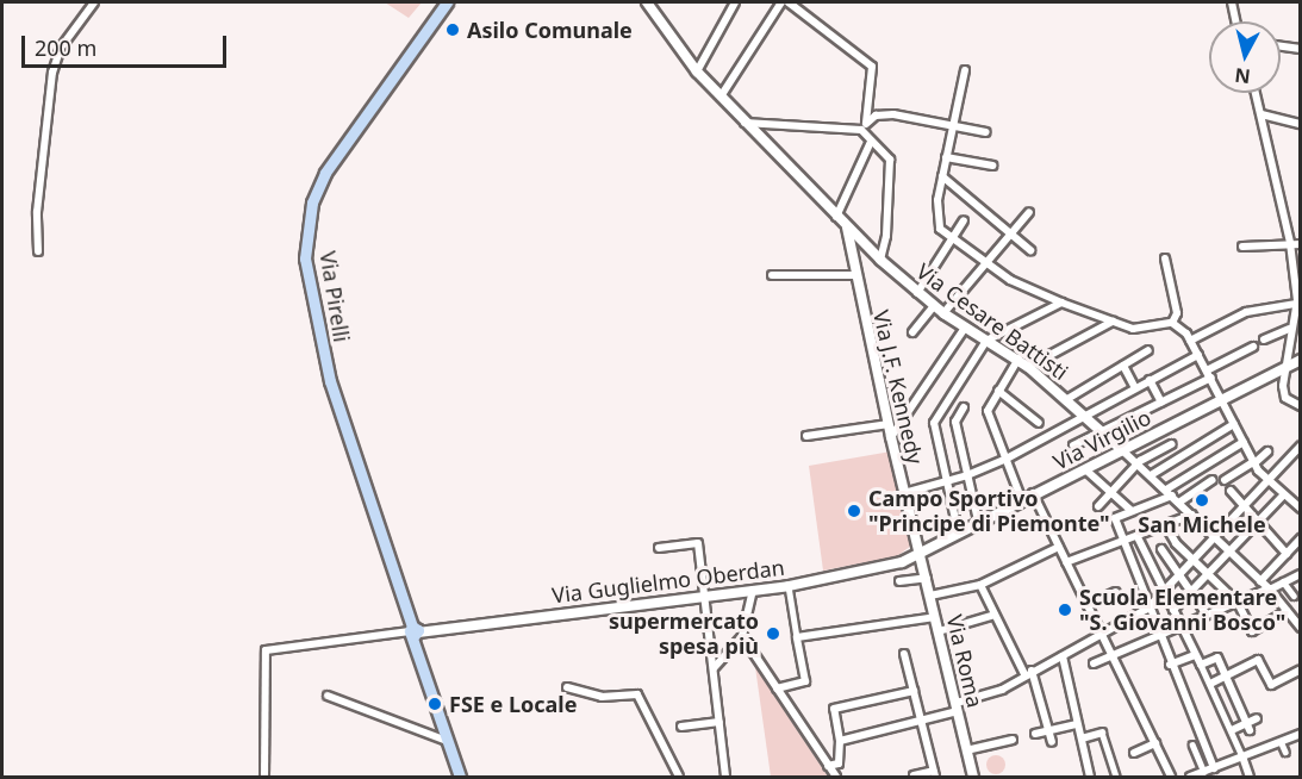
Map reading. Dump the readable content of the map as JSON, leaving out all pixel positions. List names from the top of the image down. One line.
{"streets":{"main road":["Via Pirelli"],"street":["Via Cesare Battisti","Via J.F. Kennedy","Via Virgilio","Via Guglielmo Oberdan","Via Roma"]},"crossings":[["Via Pirelli","Via Guglielmo Oberdan"],["Via Cesare Battisti","Via J.F. Kennedy"],["Via Cesare Battisti","Via Virgilio"],["Via J.F. Kennedy","Via Virgilio"],["Via J.F. Kennedy","Via Guglielmo Oberdan"],["Via J.F. Kennedy","Via Roma"],["Via Virgilio","Via Guglielmo Oberdan"],["Via Virgilio","Via Roma"],["Via Guglielmo Oberdan","Via Roma"]],"places":["Asilo Comunale","San Michele","Campo Sportivo \"Principe di Piemonte\"","Scuola Elementare \"S. Giovanni Bosco\"","supermercato spesa più","FSE e Locale"],"scale_bar":"200 m","north":"bottom"}
